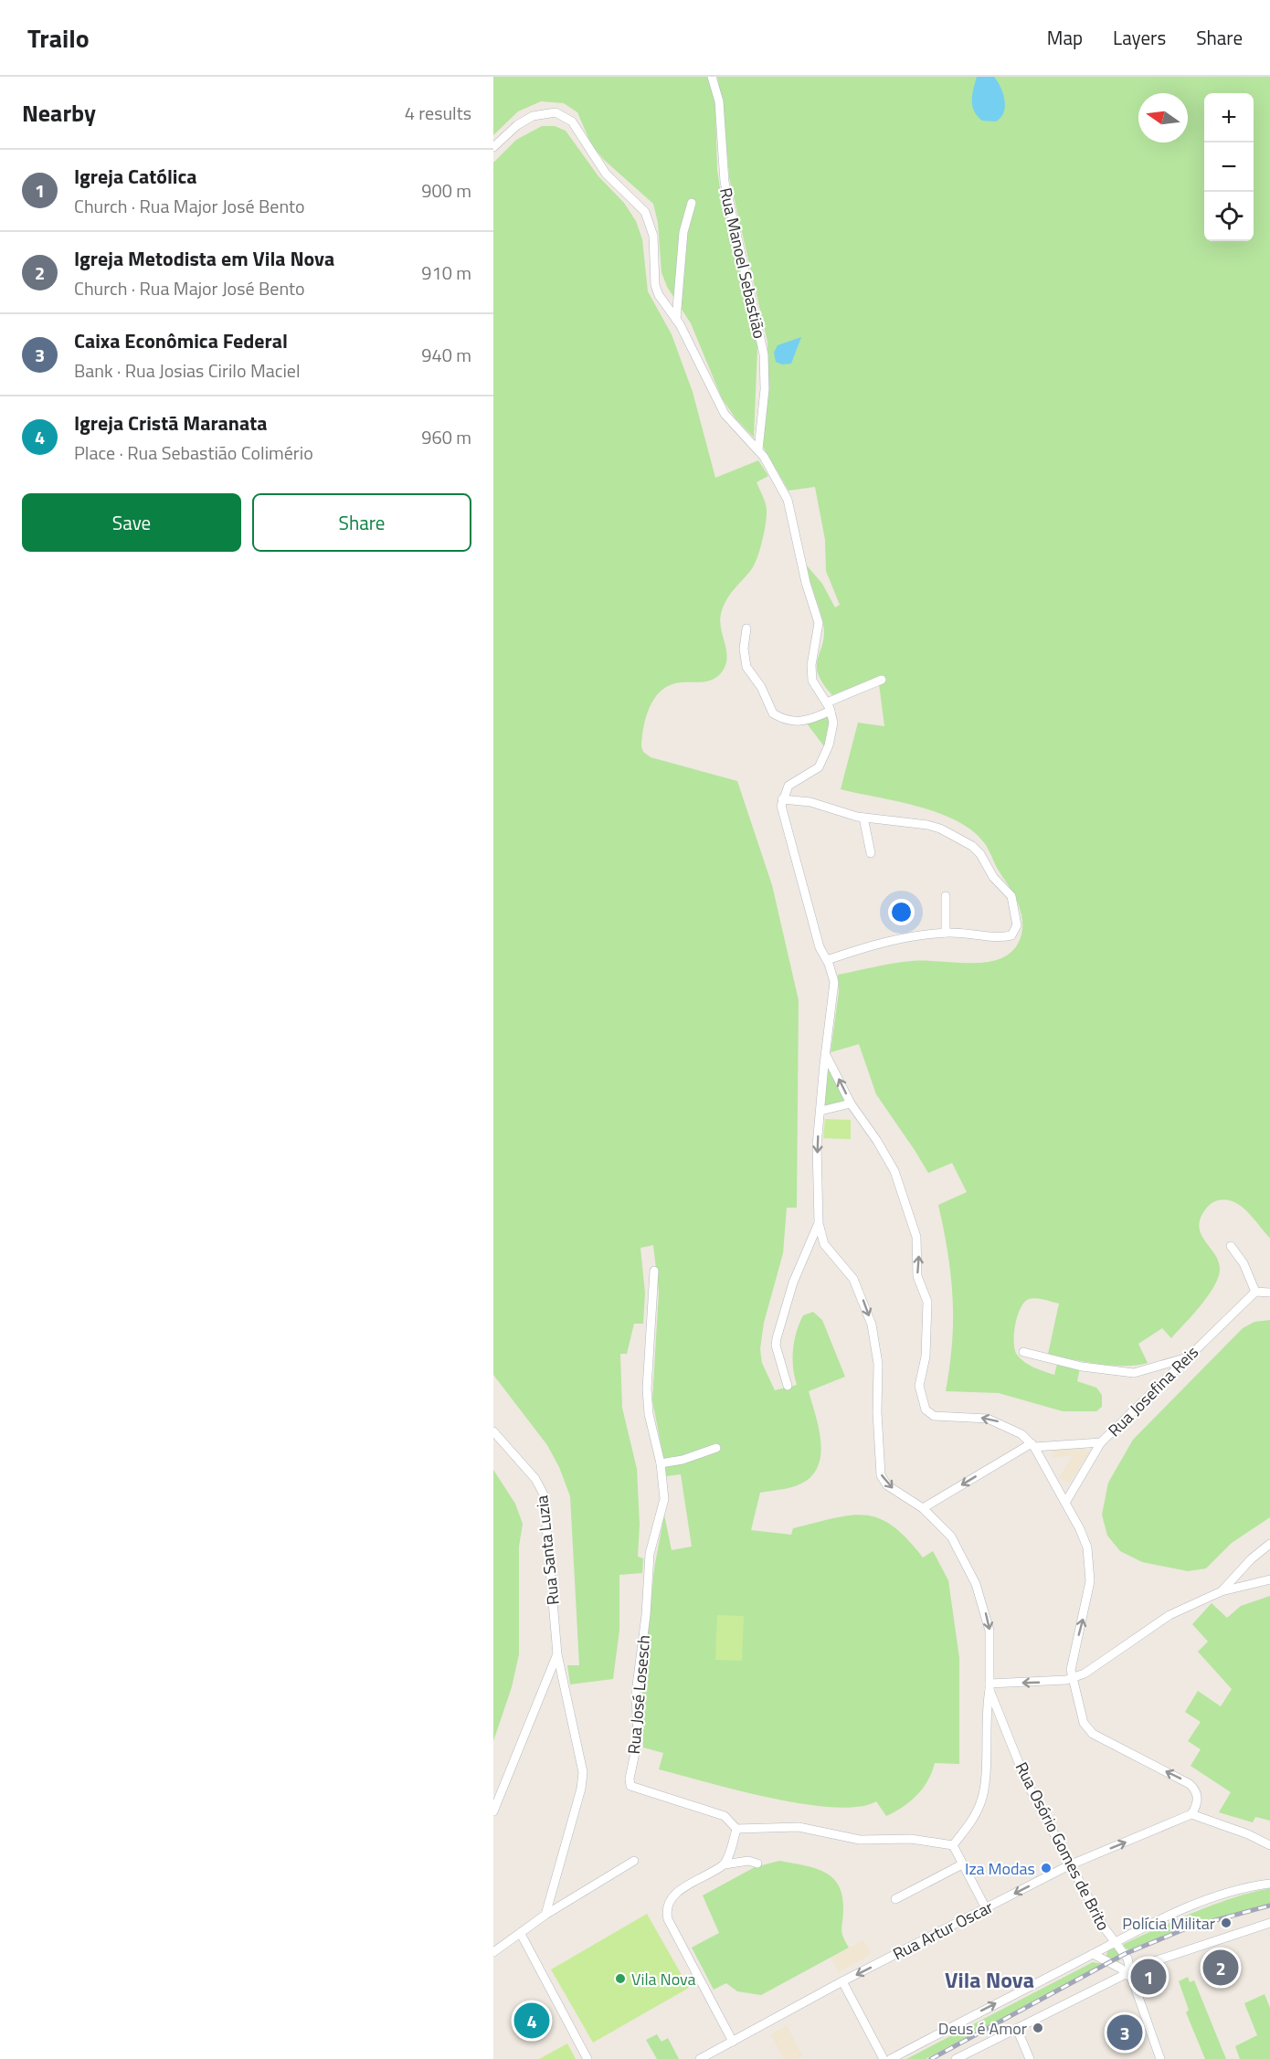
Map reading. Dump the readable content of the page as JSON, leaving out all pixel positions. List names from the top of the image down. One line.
{"streets":{"street":["Rua Manoel Sebastião","Rua Josefina Reis","Rua Santa Luzia","Rua José Losesch","Rua Osório Gomes de Brito","Rua Artur Oscar"]},"crossings":[["Rua Osório Gomes de Brito","Rua Artur Oscar"]],"one_way":["Rua Osório Gomes de Brito"],"districts":["Vila Nova"],"places":["Iza Modas","Polícia Militar","Vila Nova","Deus é Amor"],"north":"left","page":{"header":"Trailo","nav":["Map","Layers","Share"],"heading":["Nearby","4 results"],"map_buttons":["+","−"],"list":[{"mark":"1","name":"Igreja Católica","note":"Church · Rua Major José Bento","value":"900 m"},{"mark":"2","name":"Igreja Metodista em Vila Nova","note":"Church · Rua Major José Bento","value":"910 m"},{"mark":"3","name":"Caixa Econômica Federal","note":"Bank · Rua Josias Cirilo Maciel","value":"940 m"},{"mark":"4","name":"Igreja Cristã Maranata","note":"Place · Rua Sebastião Colimério","value":"960 m"}],"buttons":["Save","Share"],"pins":["2","1","4","3"]}}
